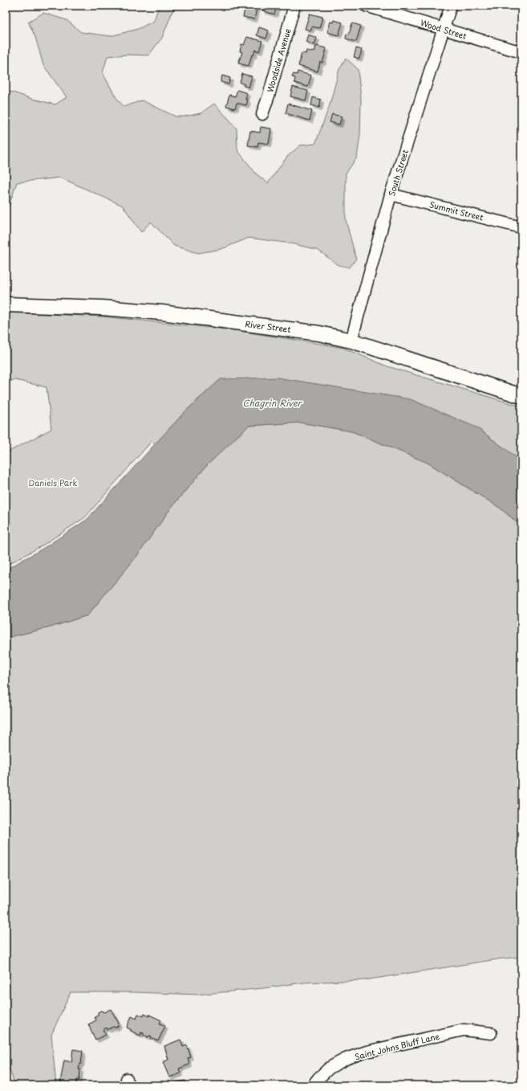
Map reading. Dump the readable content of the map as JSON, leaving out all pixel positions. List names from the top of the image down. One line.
{"streets":{"main road":["River Street"],"street":["Wood Street","Woodside Avenue","South Street","Summit Street","Saint Johns Bluff Lane"]},"crossings":[["Wood Street","South Street"],["South Street","Summit Street"],["South Street","River Street"]],"water":["Chagrin River"],"parks":["Daniels Park"]}
